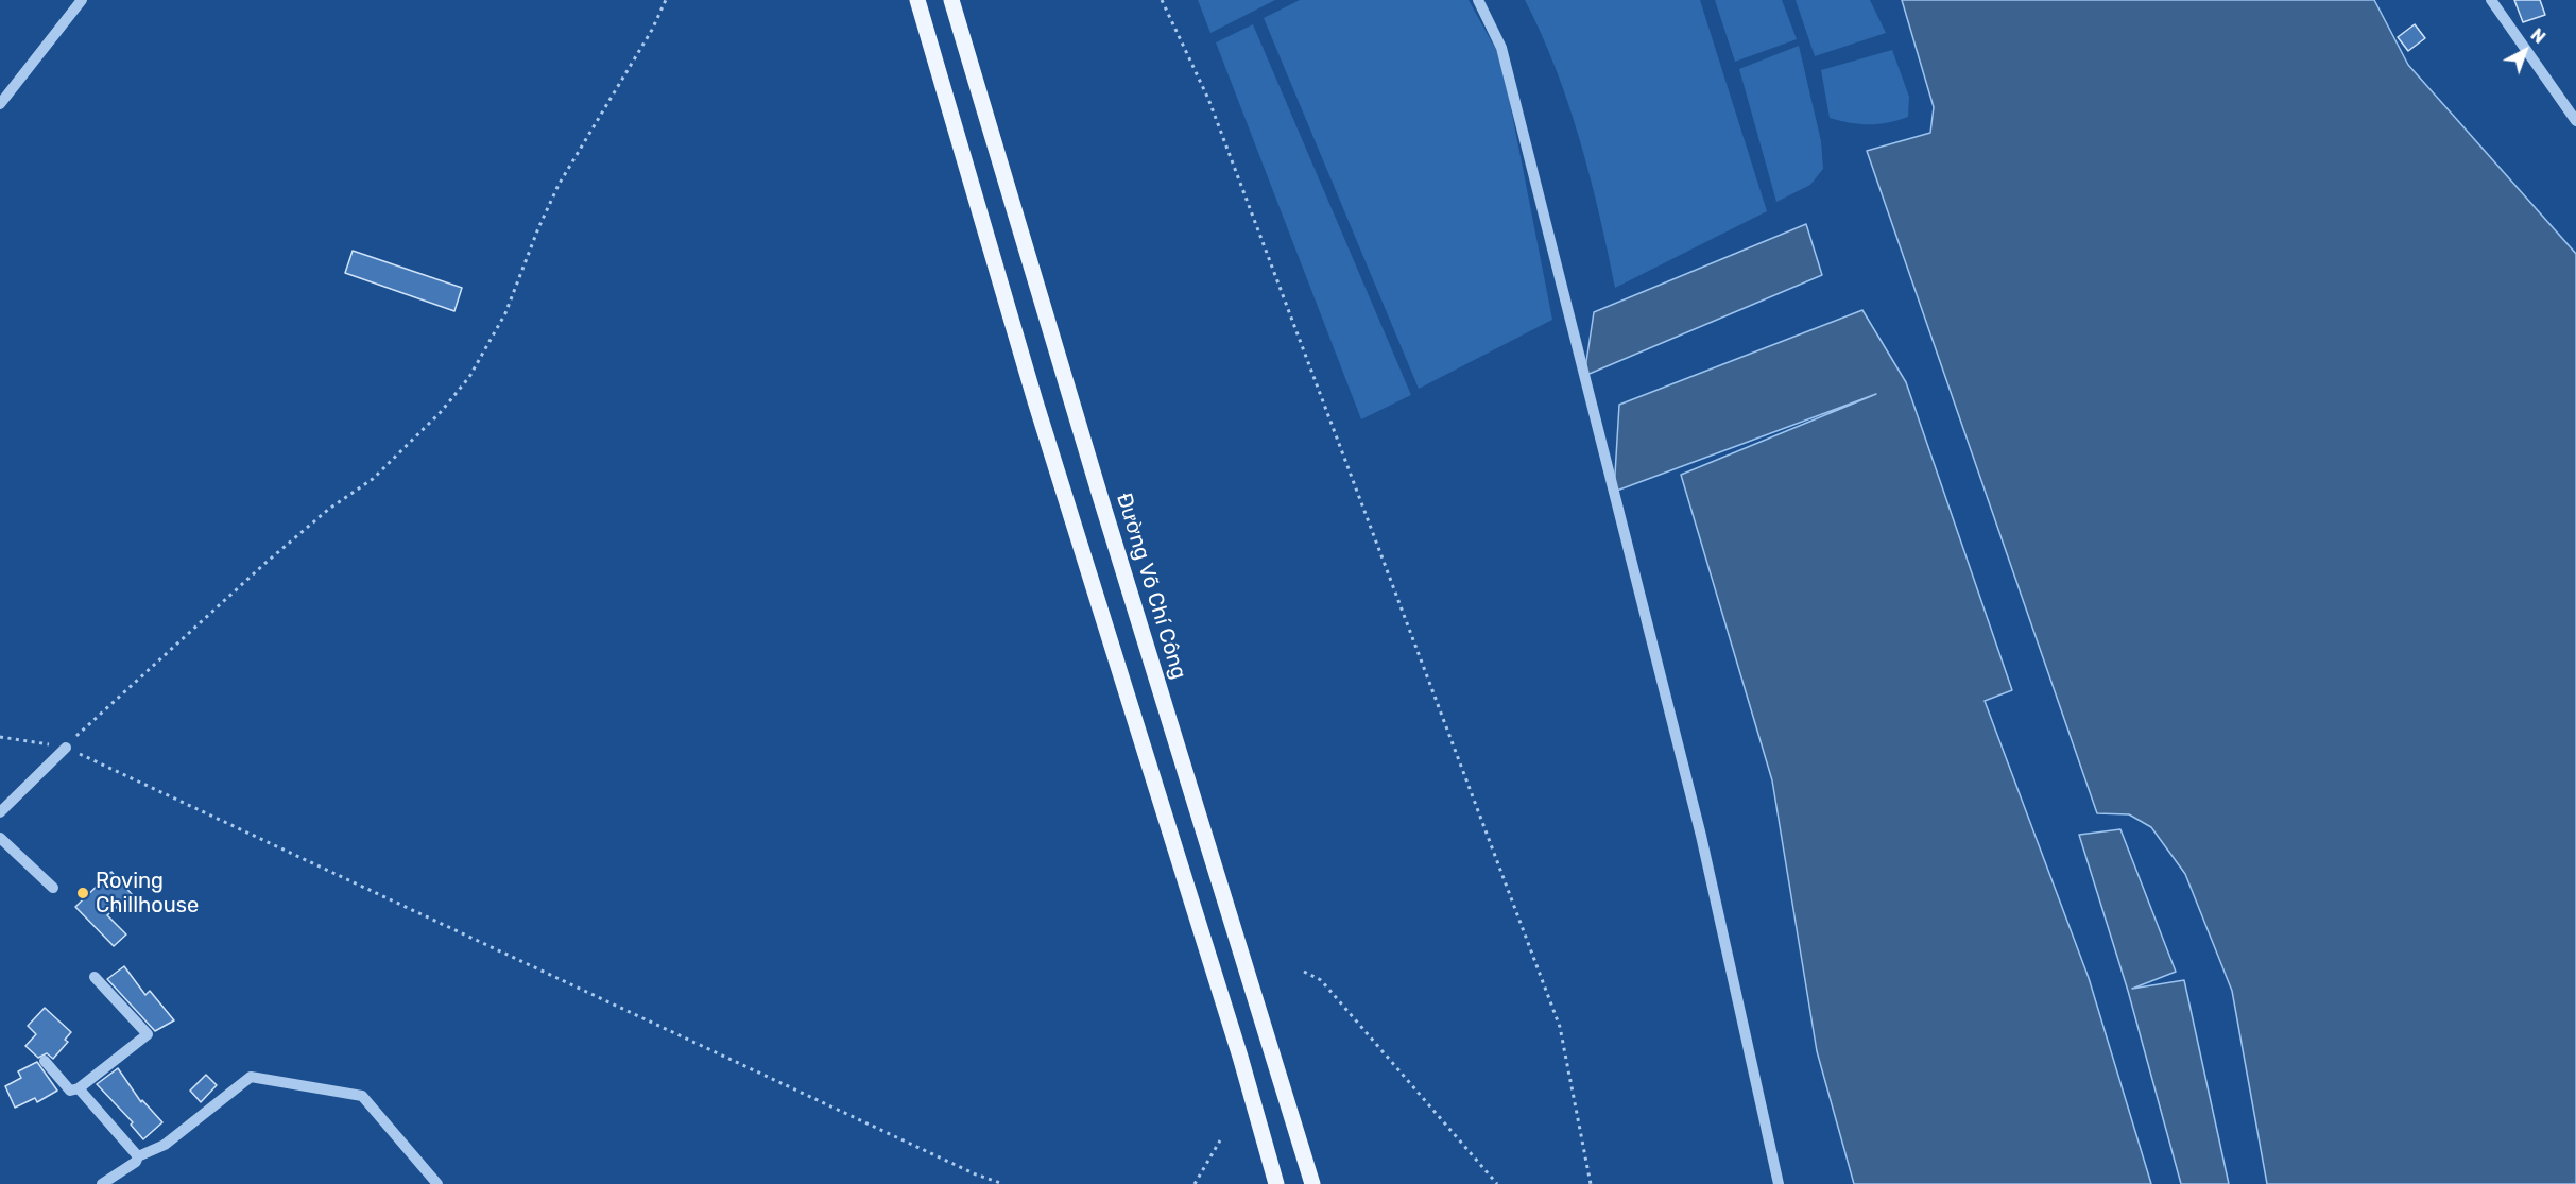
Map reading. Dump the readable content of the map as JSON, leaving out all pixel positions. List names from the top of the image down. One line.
{"streets":{"main road":["Đường Võ Chí Công"]},"places":["Roving Chillhouse"],"north":"top right"}
